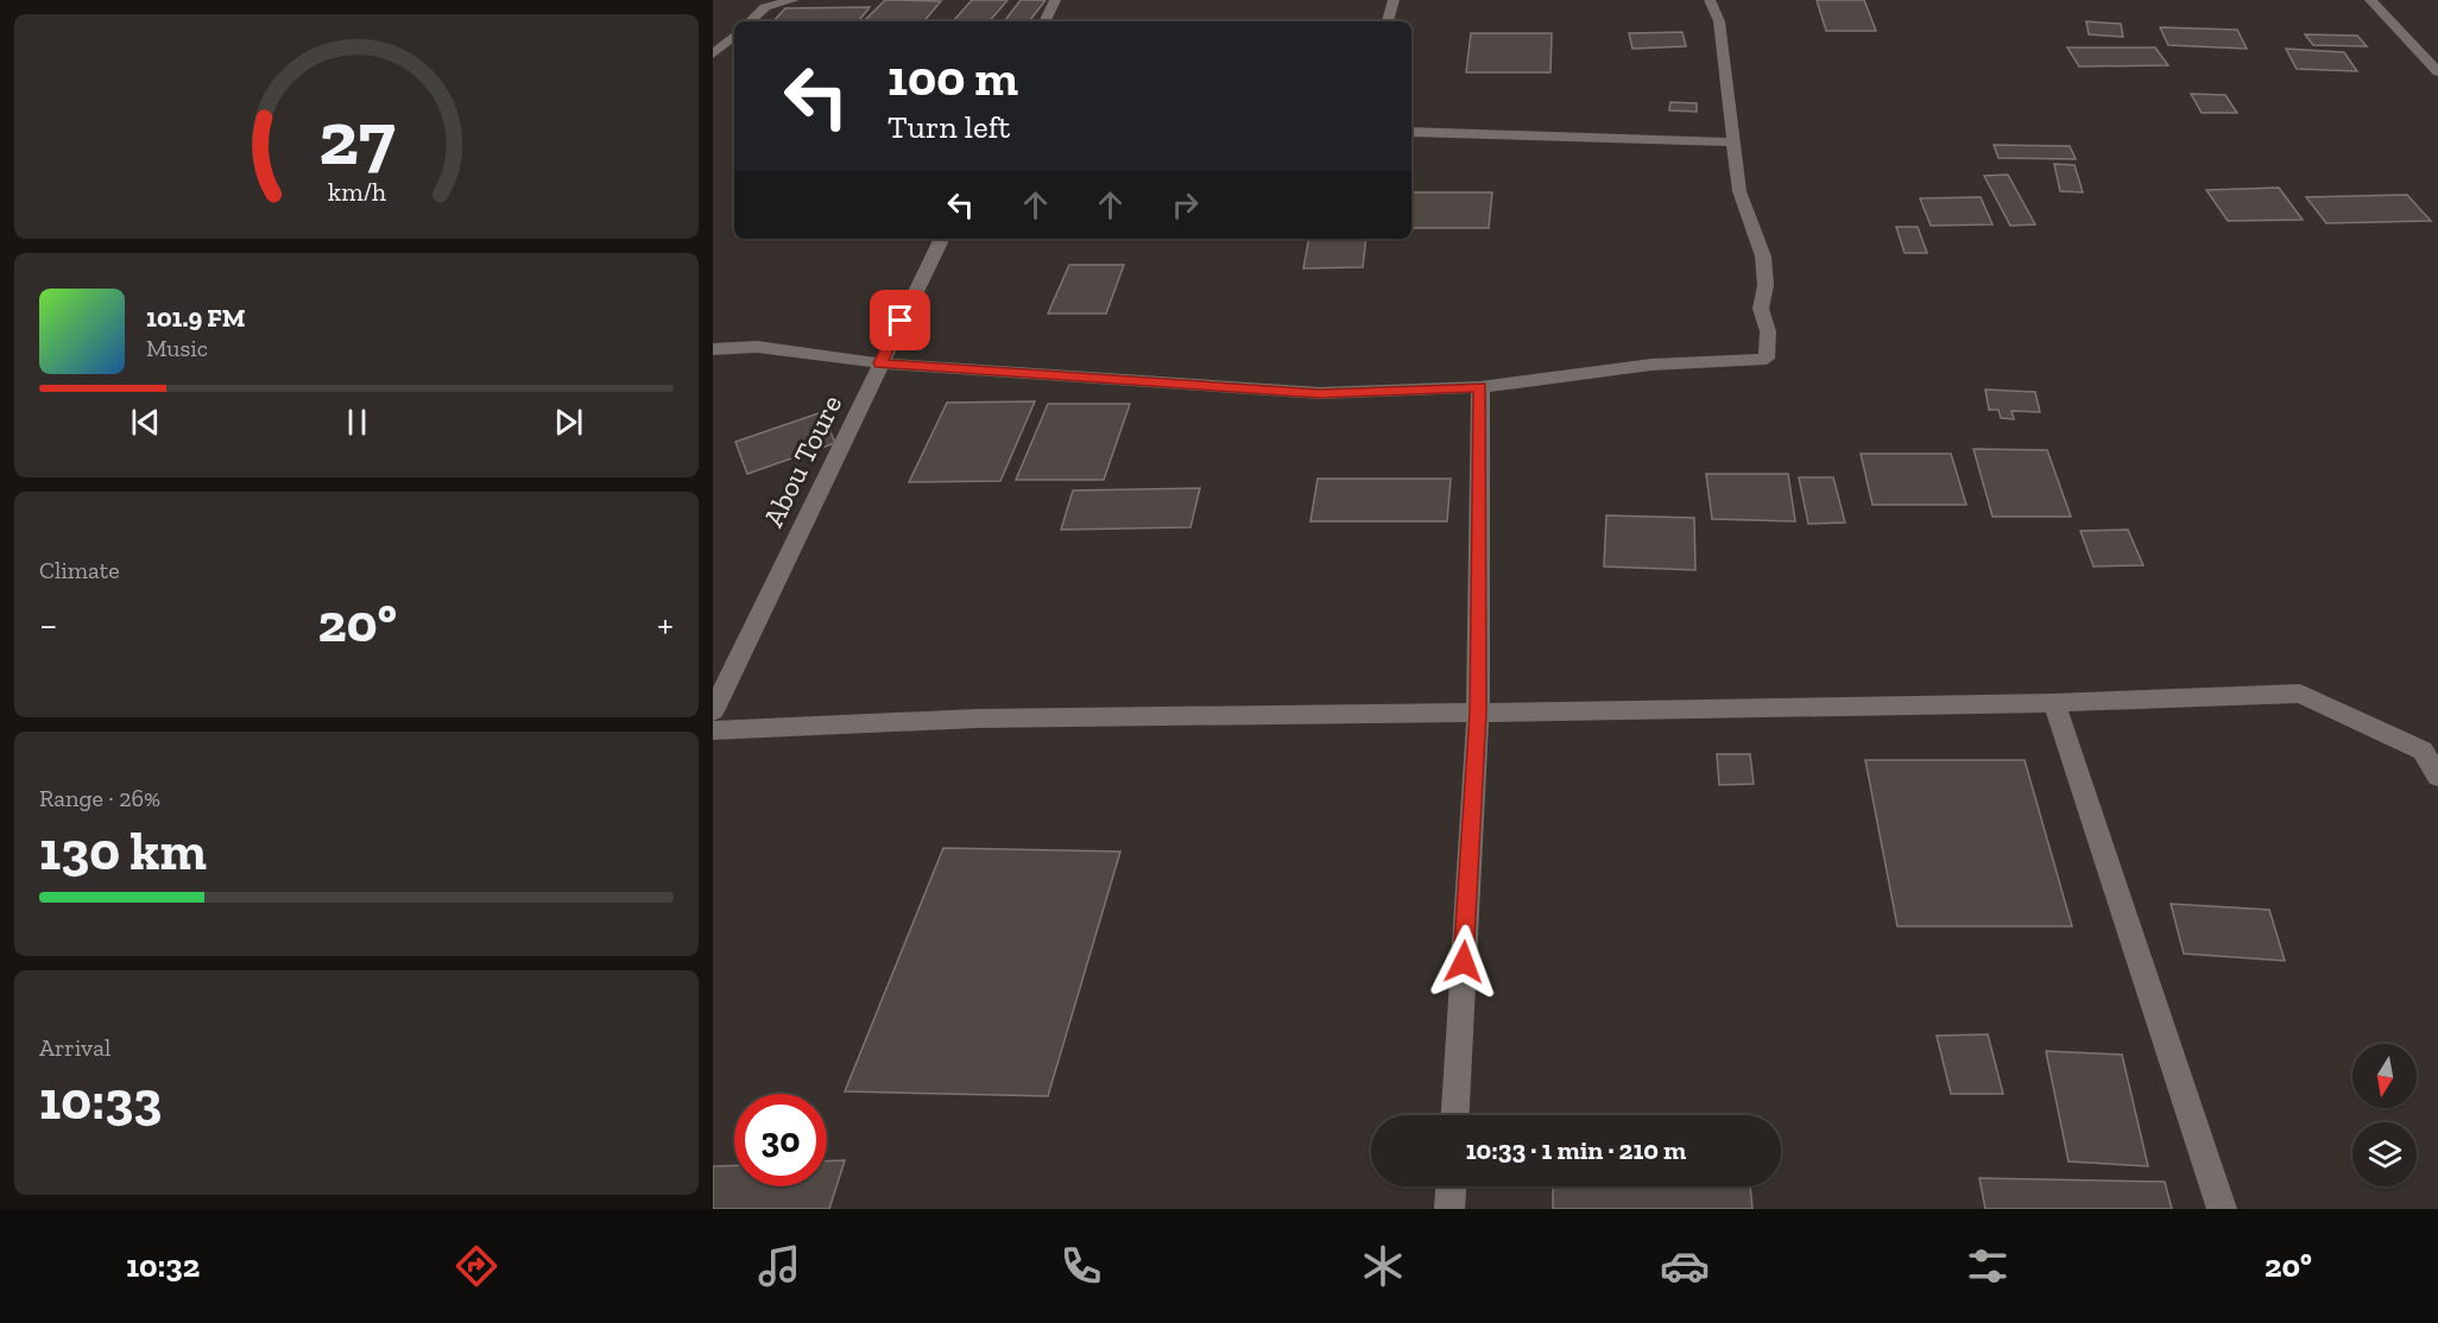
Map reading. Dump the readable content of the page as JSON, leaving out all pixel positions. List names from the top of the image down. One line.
{"streets":{"street":["Abou Toure"]},"north":"bottom","page":{"turn":["100 m","Turn left"],"song":["101.9 FM","Music"],"tile":["Climate",["Range · 26%","130 km"],["Arrival","10:33"]],"heat":["−","20°","+"],"limit":"30","trip":"10:33 · 1 min · 210 m","tabs":["10:32","20°"],"gauge":["27","km/h"]}}
